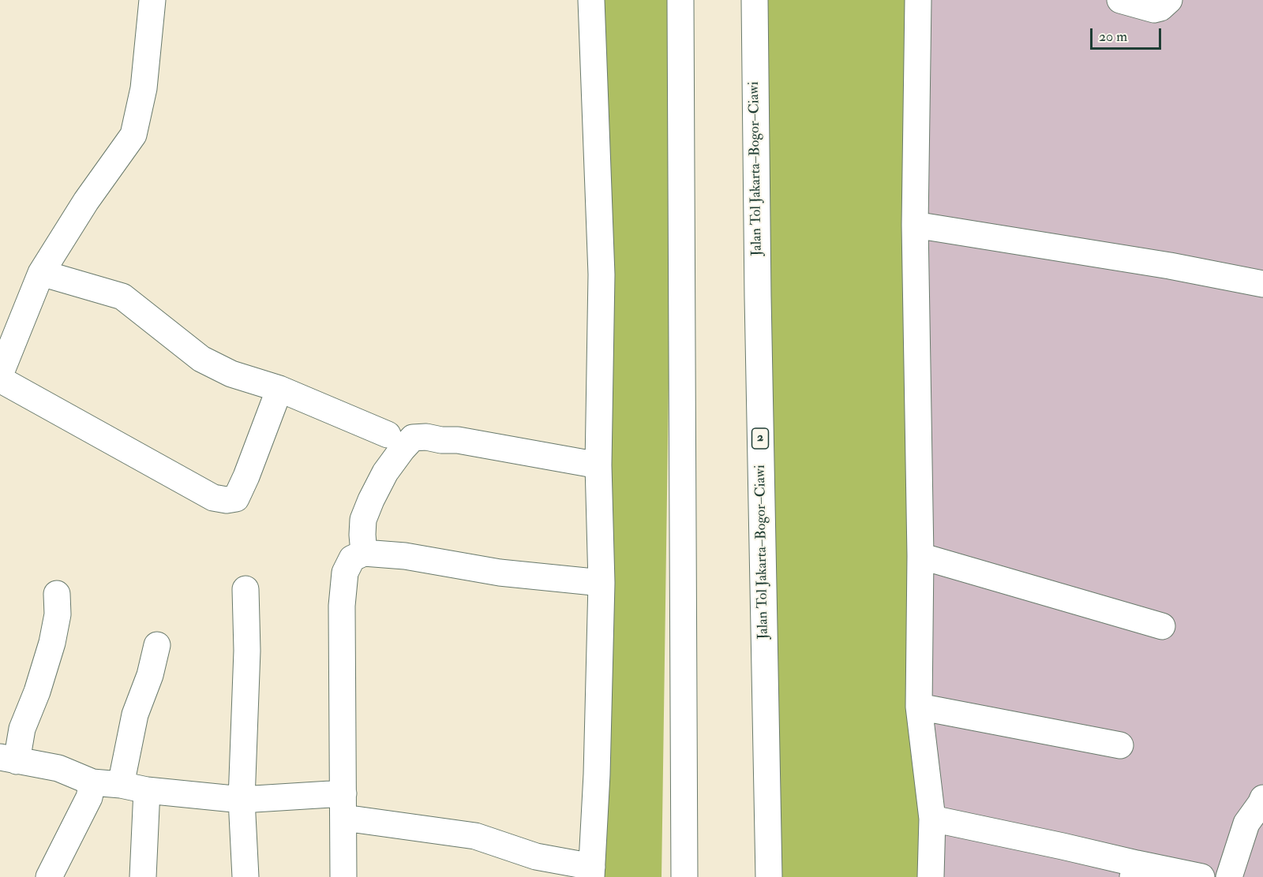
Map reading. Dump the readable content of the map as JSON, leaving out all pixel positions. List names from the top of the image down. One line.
{"streets":{"main road":["Jalan Tol Jakarta–Bogor–Ciawi","2"]},"scale_bar":"20 m"}
